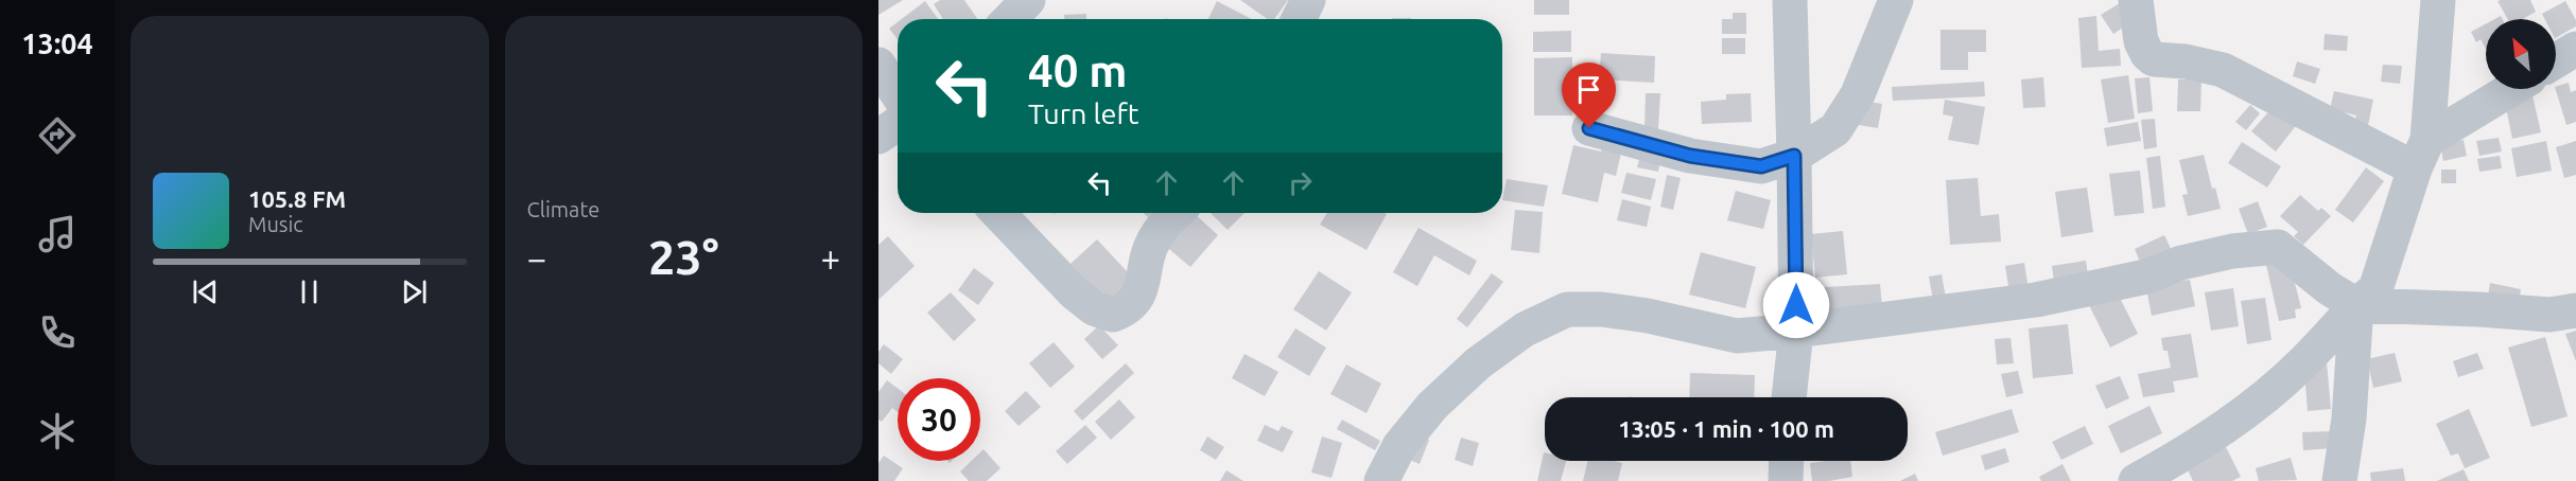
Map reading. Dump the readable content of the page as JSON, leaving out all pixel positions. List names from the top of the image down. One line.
{"north":"top left","page":{"tabs":"13:04","tile":"Climate","turn":["40 m","Turn left"],"song":["105.8 FM","Music"],"heat":["−","23°","+"],"limit":"30","trip":"13:05 · 1 min · 100 m"}}
